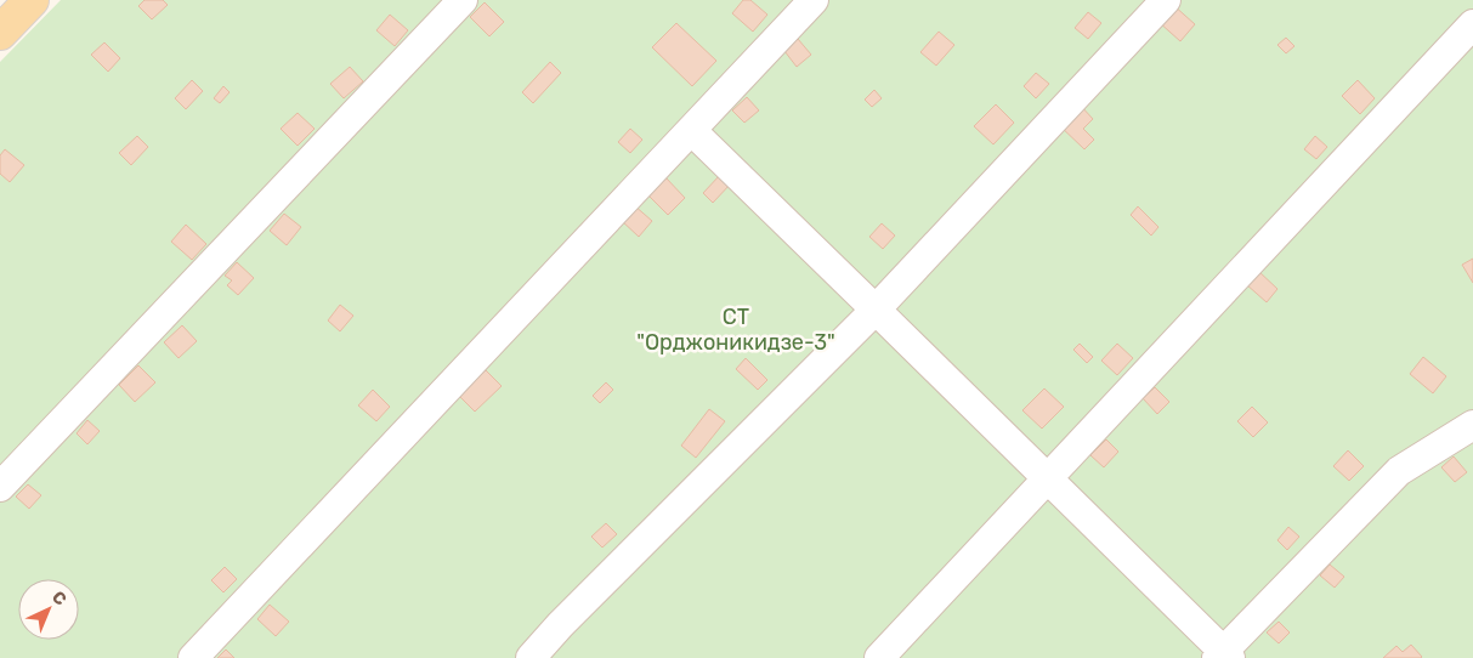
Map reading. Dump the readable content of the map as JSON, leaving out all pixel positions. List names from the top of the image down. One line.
{"parks":["СТ \"Орджоникидзе-3\""],"north":"top right"}
